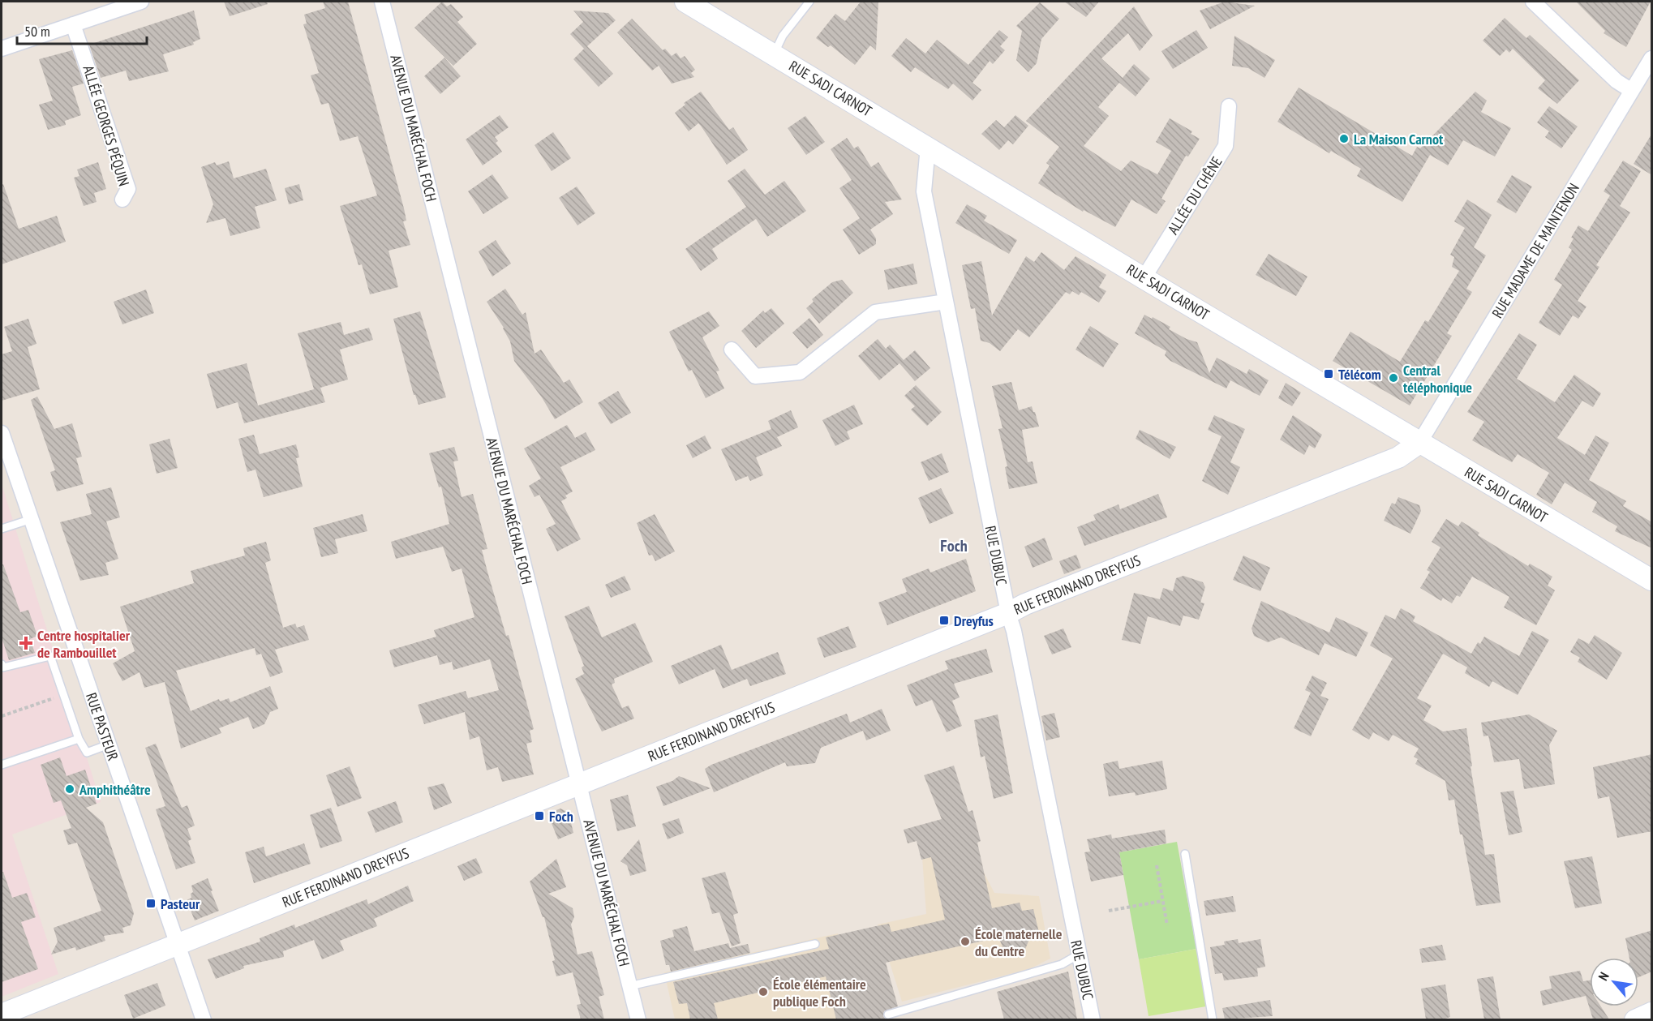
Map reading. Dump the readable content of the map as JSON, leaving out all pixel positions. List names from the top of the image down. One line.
{"streets":{"street":["RUE SADI CARNOT","ALLÉE GEORGES PÉQUIN","AVENUE DU MARÉCHAL FOCH","ALLÉE DU CHÊNE","RUE MADAME DE MAINTENON","RUE DUBUC","RUE FERDINAND DREYFUS","RUE PASTEUR"]},"crossings":[["RUE SADI CARNOT","ALLÉE DU CHÊNE"],["RUE SADI CARNOT","RUE MADAME DE MAINTENON"],["RUE SADI CARNOT","RUE DUBUC"],["RUE SADI CARNOT","RUE FERDINAND DREYFUS"],["AVENUE DU MARÉCHAL FOCH","RUE FERDINAND DREYFUS"],["RUE MADAME DE MAINTENON","RUE FERDINAND DREYFUS"],["RUE DUBUC","RUE FERDINAND DREYFUS"],["RUE FERDINAND DREYFUS","RUE PASTEUR"]],"districts":["Foch"],"places":{"other":["La Maison Carnot","Central téléphonique","Amphithéâtre","École maternelle du Centre","École élémentaire publique Foch"],"transit":["Télécom","Dreyfus","Foch","Pasteur"],"health":["Centre hospitalier de Rambouillet"]},"scale_bar":"50 m","north":"top left"}
